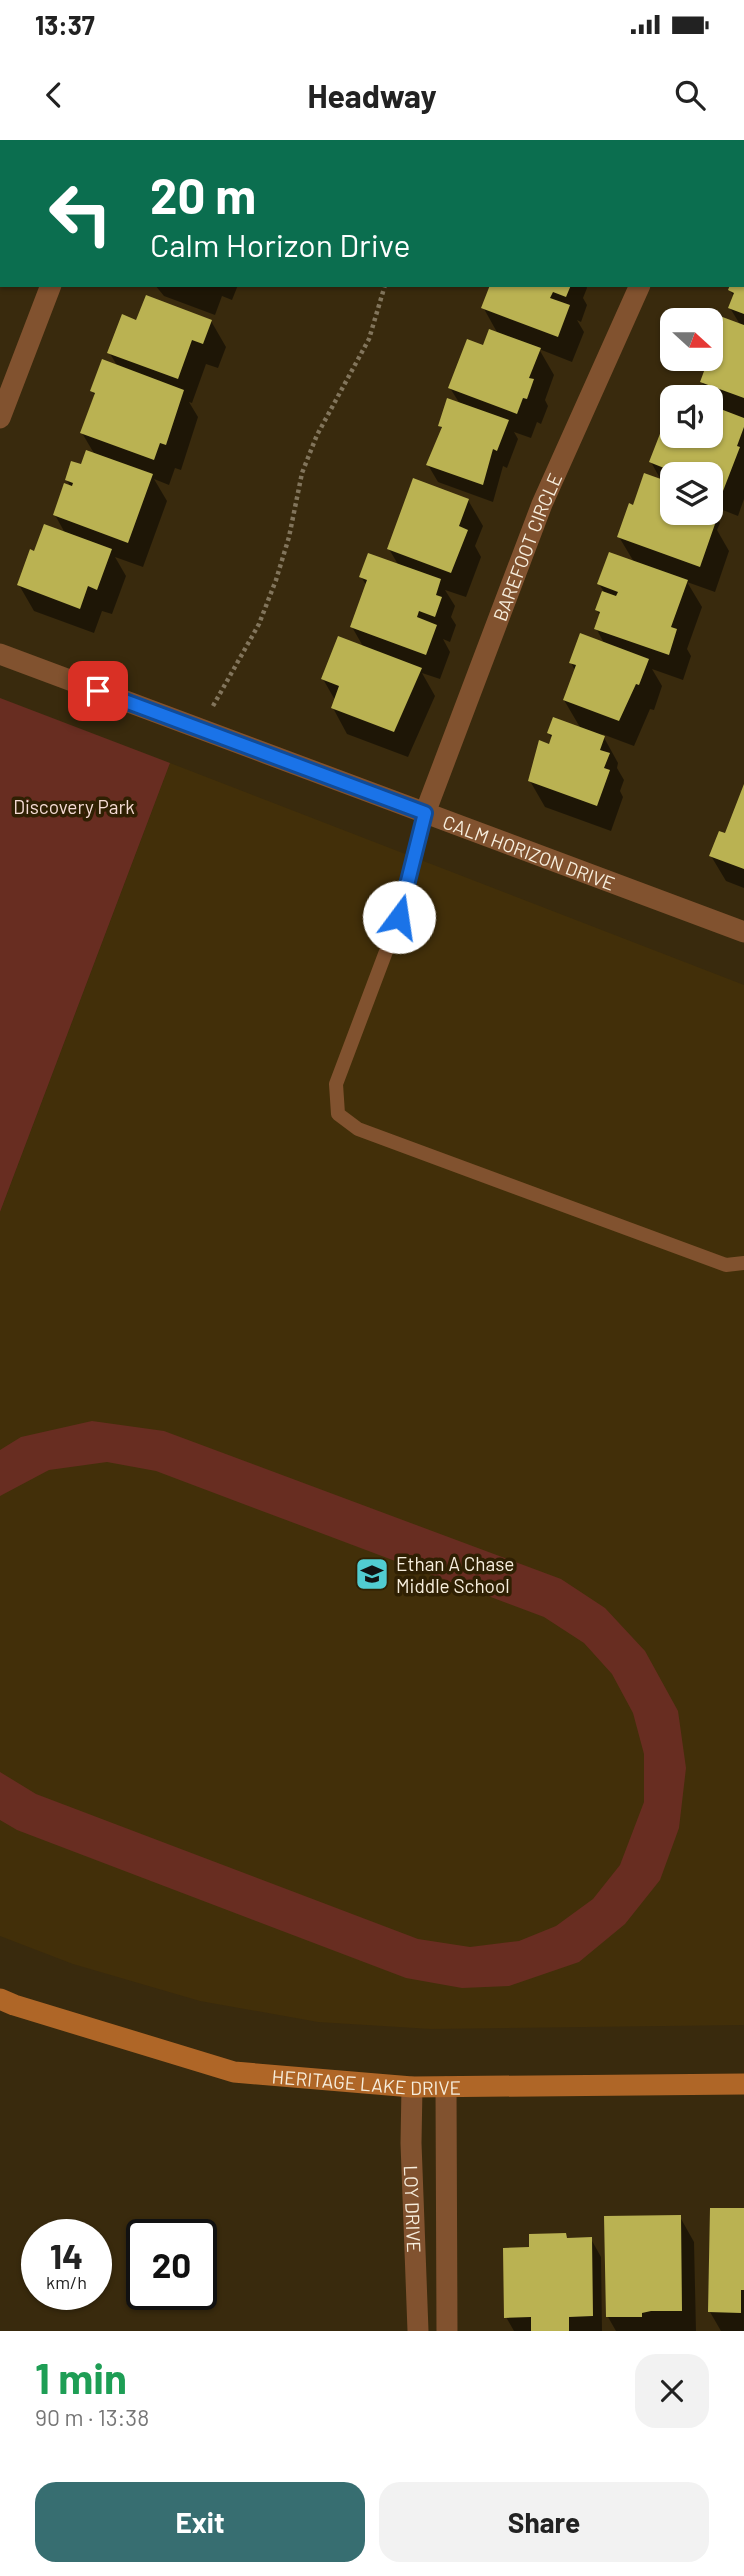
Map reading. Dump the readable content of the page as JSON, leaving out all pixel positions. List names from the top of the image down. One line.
{"streets":{"street":["BAREFOOT CIRCLE","CALM HORIZON DRIVE","HERITAGE LAKE DRIVE","LOY DRIVE"]},"crossings":[["BAREFOOT CIRCLE","CALM HORIZON DRIVE"],["HERITAGE LAKE DRIVE","LOY DRIVE"]],"parks":["Discovery Park"],"places":{"school or university":["Ethan A Chase Middle School"]},"north":"right","page":{"status":"13:37","header":"Headway","turn":["20 m","Calm Horizon Drive"],"speed":"14 km/h","limit":"20","heading":["1 min","90 m · 13:38"],"buttons":["Exit","Share"]}}
